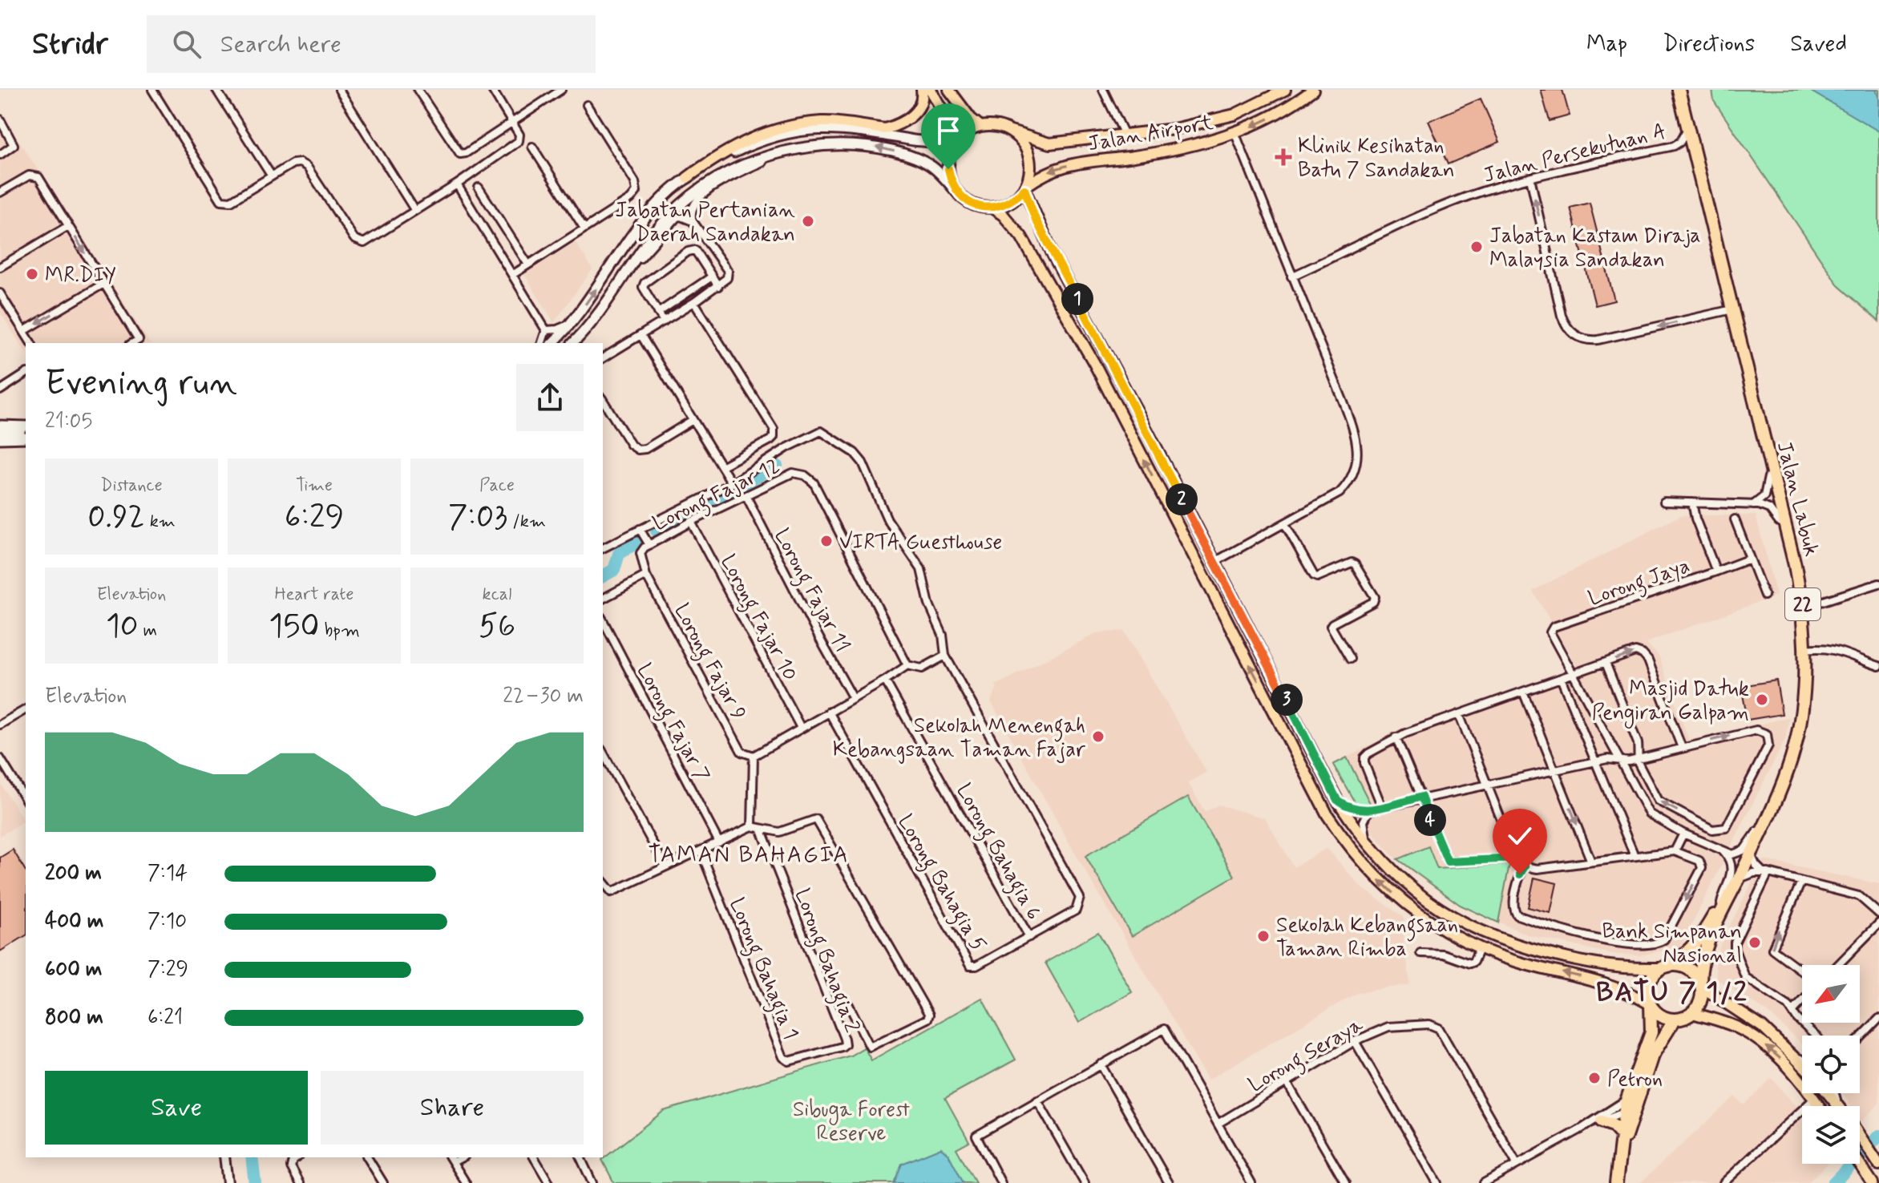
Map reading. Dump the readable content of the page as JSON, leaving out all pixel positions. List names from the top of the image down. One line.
{"streets":{"highway":["Jalan Labuk","22"],"main road":["Jalan Airport"],"street":["Jalan Persekutuan A","Lorong Fajar 12","Lorong Jaya","Lorong Fajar 11","Lorong Fajar 10","Lorong Fajar 9","Lorong Fajar 7","Lorong Bahagia 6","Lorong Bahagia 5","Lorong Bahagia 2","Lorong Bahagia 1","Lorong Seraya"]},"crossings":[["Jalan Persekutuan A","Jalan Labuk"],["Lorong Fajar 12","Lorong Fajar 11"],["Lorong Fajar 12","Lorong Fajar 10"],["Lorong Fajar 12","Lorong Fajar 9"],["Jalan Labuk","22"],["Lorong Bahagia 6","Lorong Bahagia 5"],["Lorong Bahagia 2","Lorong Bahagia 1"]],"districts":["TAMAN BAHAGIA","BATU 7 1/2"],"parks":["Sibuga Forest Reserve"],"places":{"health":["Klinik Kesihatan Batu 7 Sandakan"],"other":["Jabatan Pertanian Daerah Sandakan","Jabatan Kastam Diraja Malaysia Sandakan","MR.DIY","VIRTA Guesthouse","Masjid Datuk Pengiran Galpam","Sekolah Menengah Kebangsaan Taman Fajar","Sekolah Kebangsaan Taman Rimba","Bank Simpanan Nasional","Petron"]},"north":"bottom left","page":{"header":"Stridr","search":"Search here","nav":["Map","Directions","Saved"],"pins":["1","2","3","4"],"heading":["Evening run","21:05"],"stats":[["Distance","0.92 km"],["Time","6:29"],["Pace","7:03 /km"],["Elevation","10 m"],["Heart rate","150 bpm"],["kcal","56"]],"chart":["Elevation","22–30 m"],"list":[{"name":"200 m","note":"7:14"},{"name":"400 m","note":"7:10"},{"name":"600 m","note":"7:29"},{"name":"800 m","note":"6:21"}],"buttons":["Save","Share"]}}
